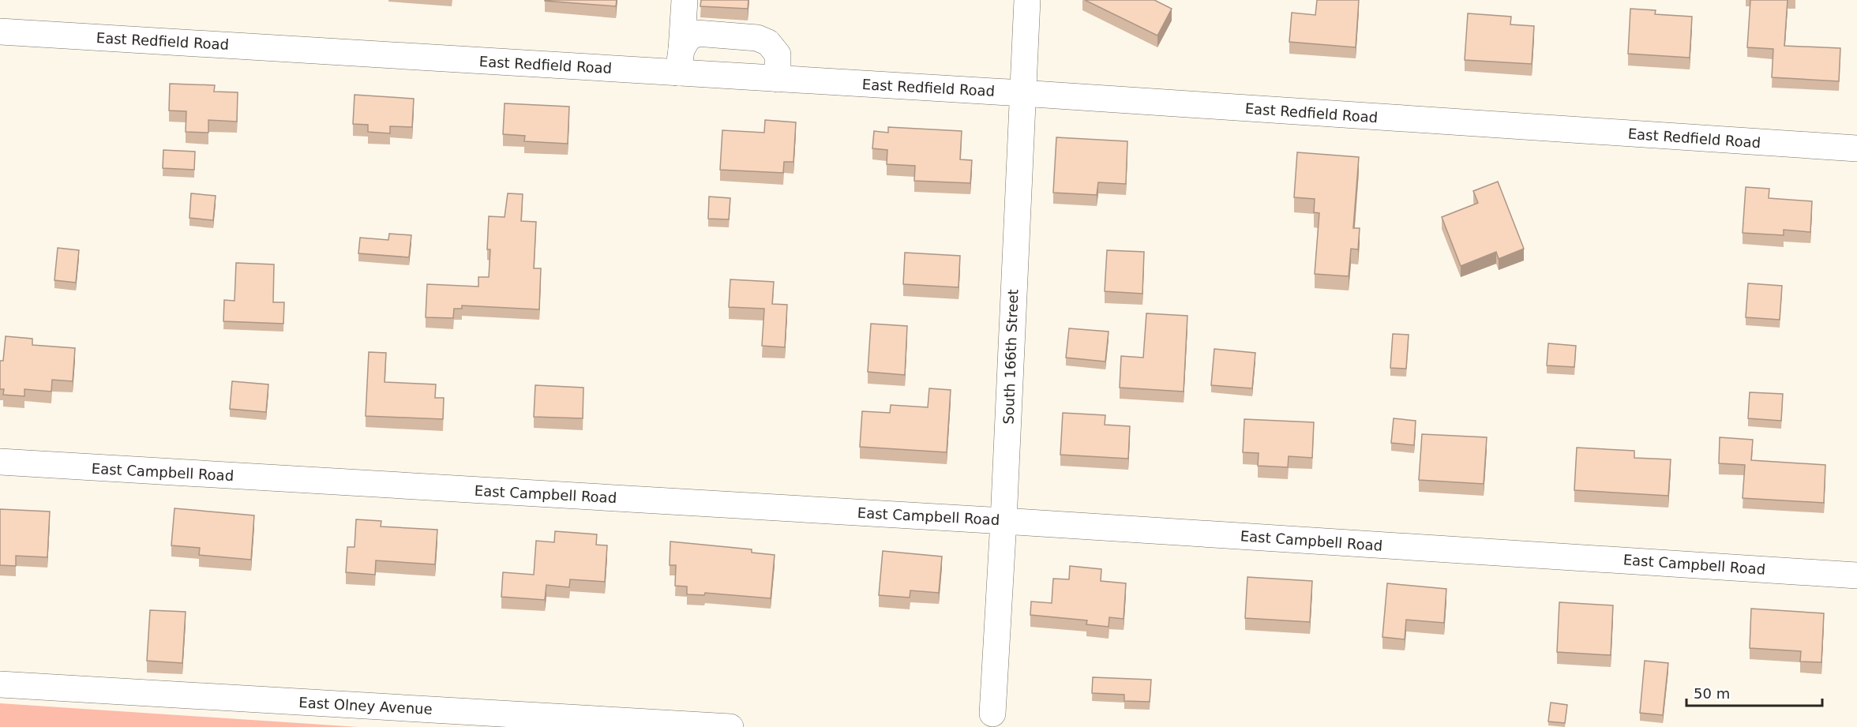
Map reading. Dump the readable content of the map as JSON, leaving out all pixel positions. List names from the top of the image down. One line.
{"streets":{"street":["East Redfield Road","South 166th Street","East Campbell Road","East Olney Avenue"]},"crossings":[["East Redfield Road","South 166th Street"],["South 166th Street","East Campbell Road"]],"scale_bar":"50 m"}
